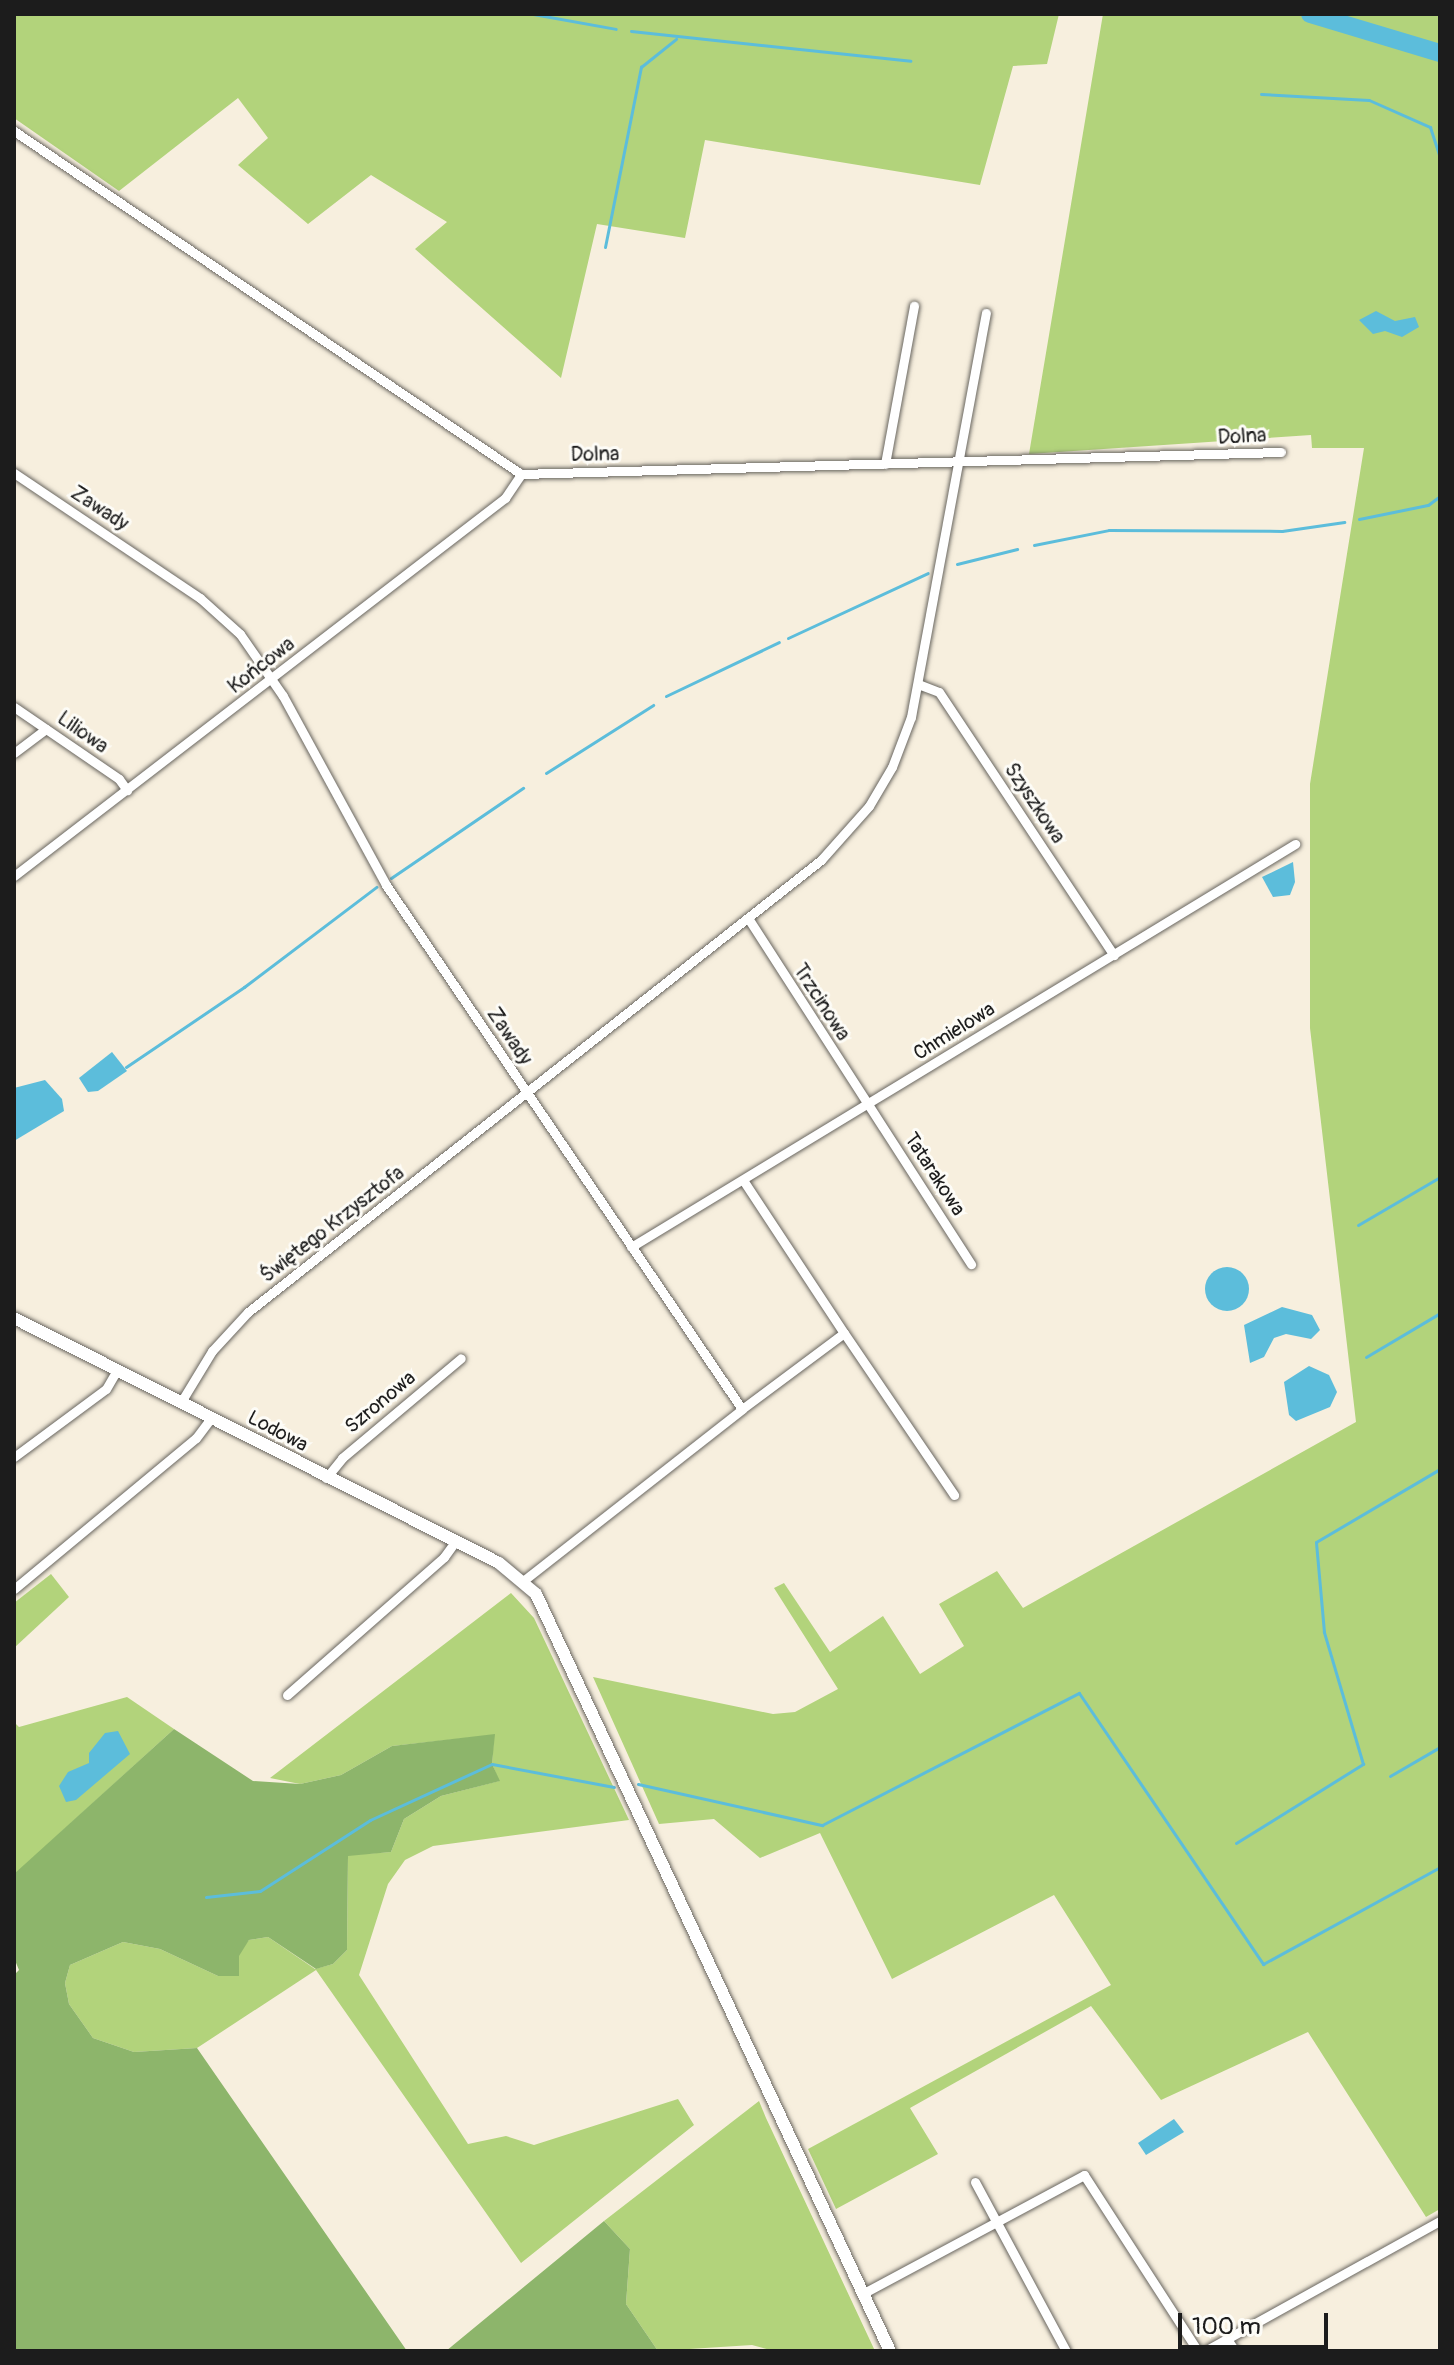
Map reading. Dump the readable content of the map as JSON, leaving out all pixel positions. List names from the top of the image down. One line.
{"streets":{"street":["Dolna","Zawady","Końcowa","Liliowa","Szyszkowa","Trzcinowa","Chmielowa","Tatarakowa","Świętego Krzysztofa","Szronowa","Lodowa"]},"crossings":[["Dolna","Końcowa"],["Dolna","Świętego Krzysztofa"],["Zawady","Końcowa"],["Zawady","Chmielowa"],["Zawady","Świętego Krzysztofa"],["Końcowa","Liliowa"],["Szyszkowa","Chmielowa"],["Szyszkowa","Świętego Krzysztofa"],["Trzcinowa","Chmielowa"],["Trzcinowa","Tatarakowa"],["Trzcinowa","Świętego Krzysztofa"],["Chmielowa","Tatarakowa"],["Świętego Krzysztofa","Lodowa"],["Szronowa","Lodowa"]],"scale_bar":"100 m"}
